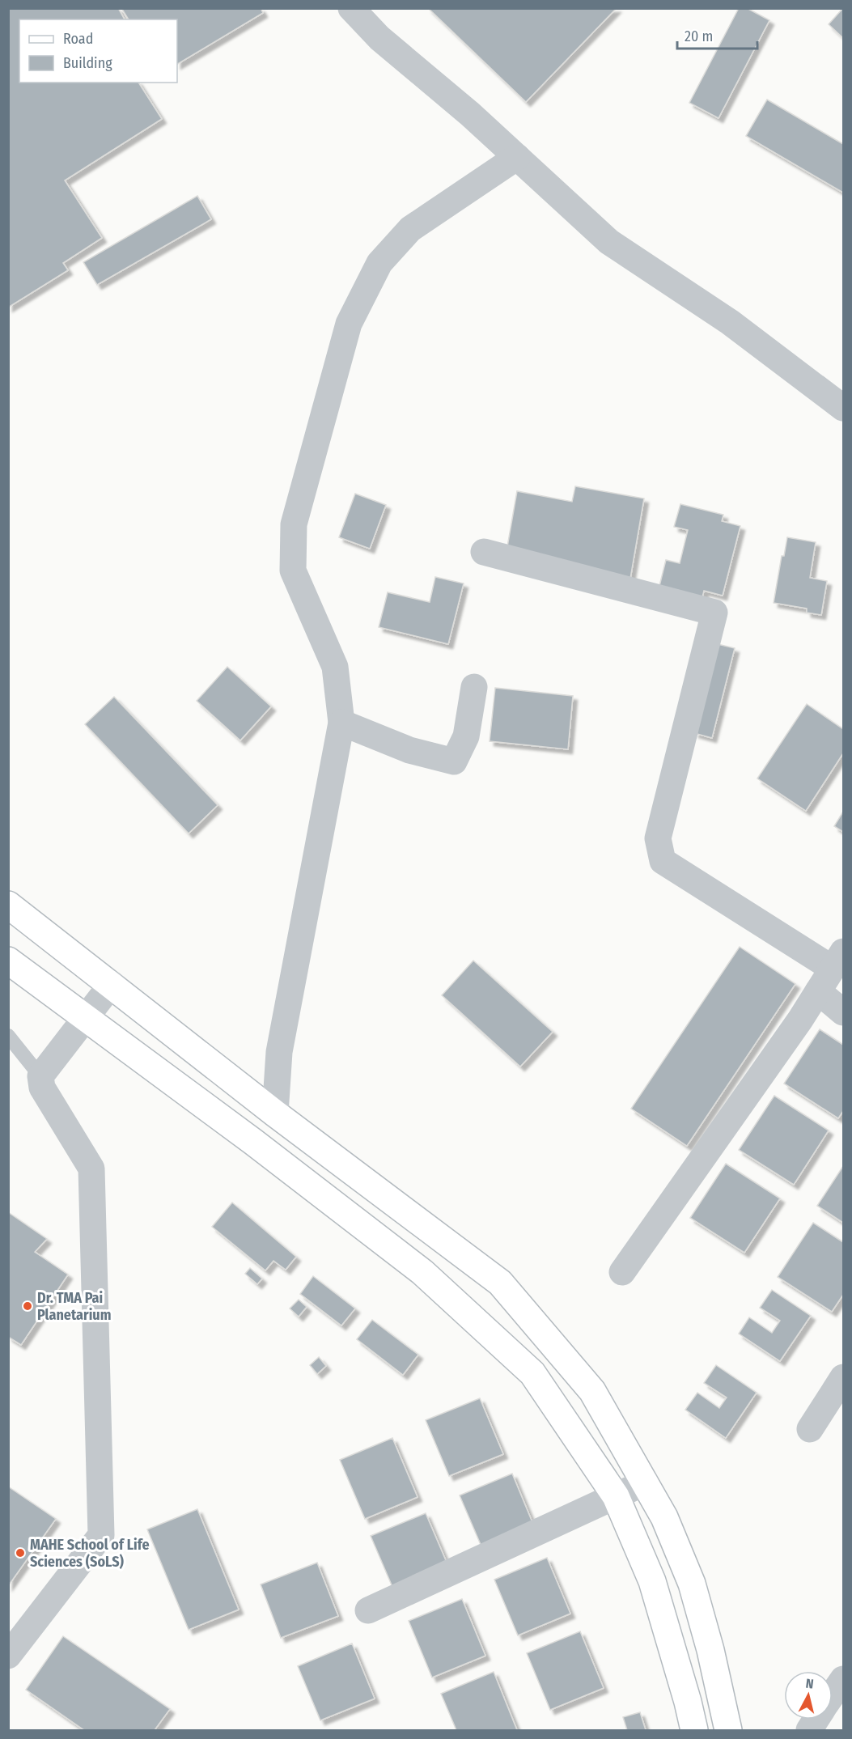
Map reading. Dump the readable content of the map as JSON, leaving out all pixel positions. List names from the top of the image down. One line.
{"places":["Dr. TMA Pai Planetarium","MAHE School of Life Sciences (SoLS)"],"legend":["Road","Building"],"scale_bar":"20 m","north":"top"}
